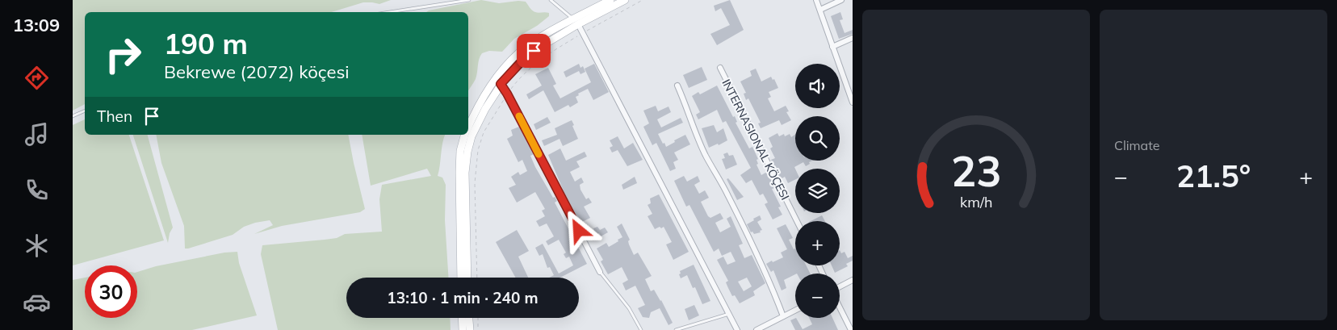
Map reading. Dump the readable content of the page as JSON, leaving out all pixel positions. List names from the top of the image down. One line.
{"streets":{"street":["INTERNASIONAL KÖÇESI"]},"page":{"tabs":"13:09","tile":"Climate","turn":["190 m","Bekrewe (2072) köçesi"],"map_buttons":["+","−"],"then":"Then","heat":["−","21.5°","+"],"limit":"30","trip":"13:10 · 1 min · 240 m","gauge":["23","km/h"]}}
